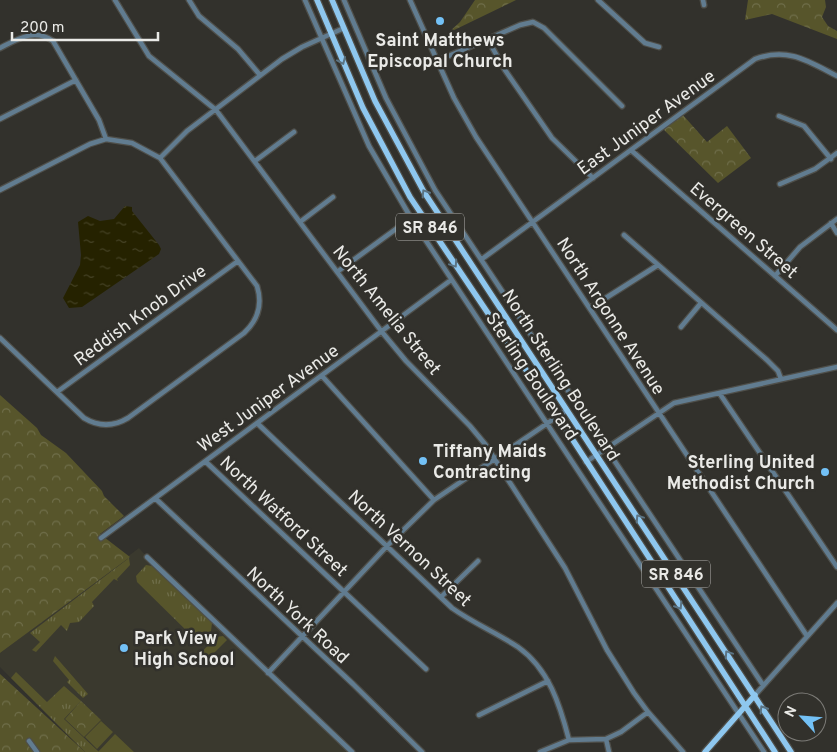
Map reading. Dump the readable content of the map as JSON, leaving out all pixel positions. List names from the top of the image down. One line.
{"streets":{"main road":["SR 846","North Sterling Boulevard"],"street":["East Juniper Avenue","Evergreen Street","North Amelia Street","Reddish Knob Drive","North Argonne Avenue","Sterling Boulevard","West Juniper Avenue","North Watford Street","North Vernon Street","North York Road"]},"crossings":[["East Juniper Avenue","Evergreen Street"],["East Juniper Avenue","North Argonne Avenue"],["East Juniper Avenue","Sterling Boulevard"],["North Amelia Street","West Juniper Avenue"],["Sterling Boulevard","West Juniper Avenue"],["West Juniper Avenue","North Watford Street"],["West Juniper Avenue","North Vernon Street"],["West Juniper Avenue","North York Road"]],"places":["Saint Matthews Episcopal Church","Tiffany Maids Contracting","Sterling United Methodist Church","Park View High School"],"scale_bar":"200 m","north":"top left"}
